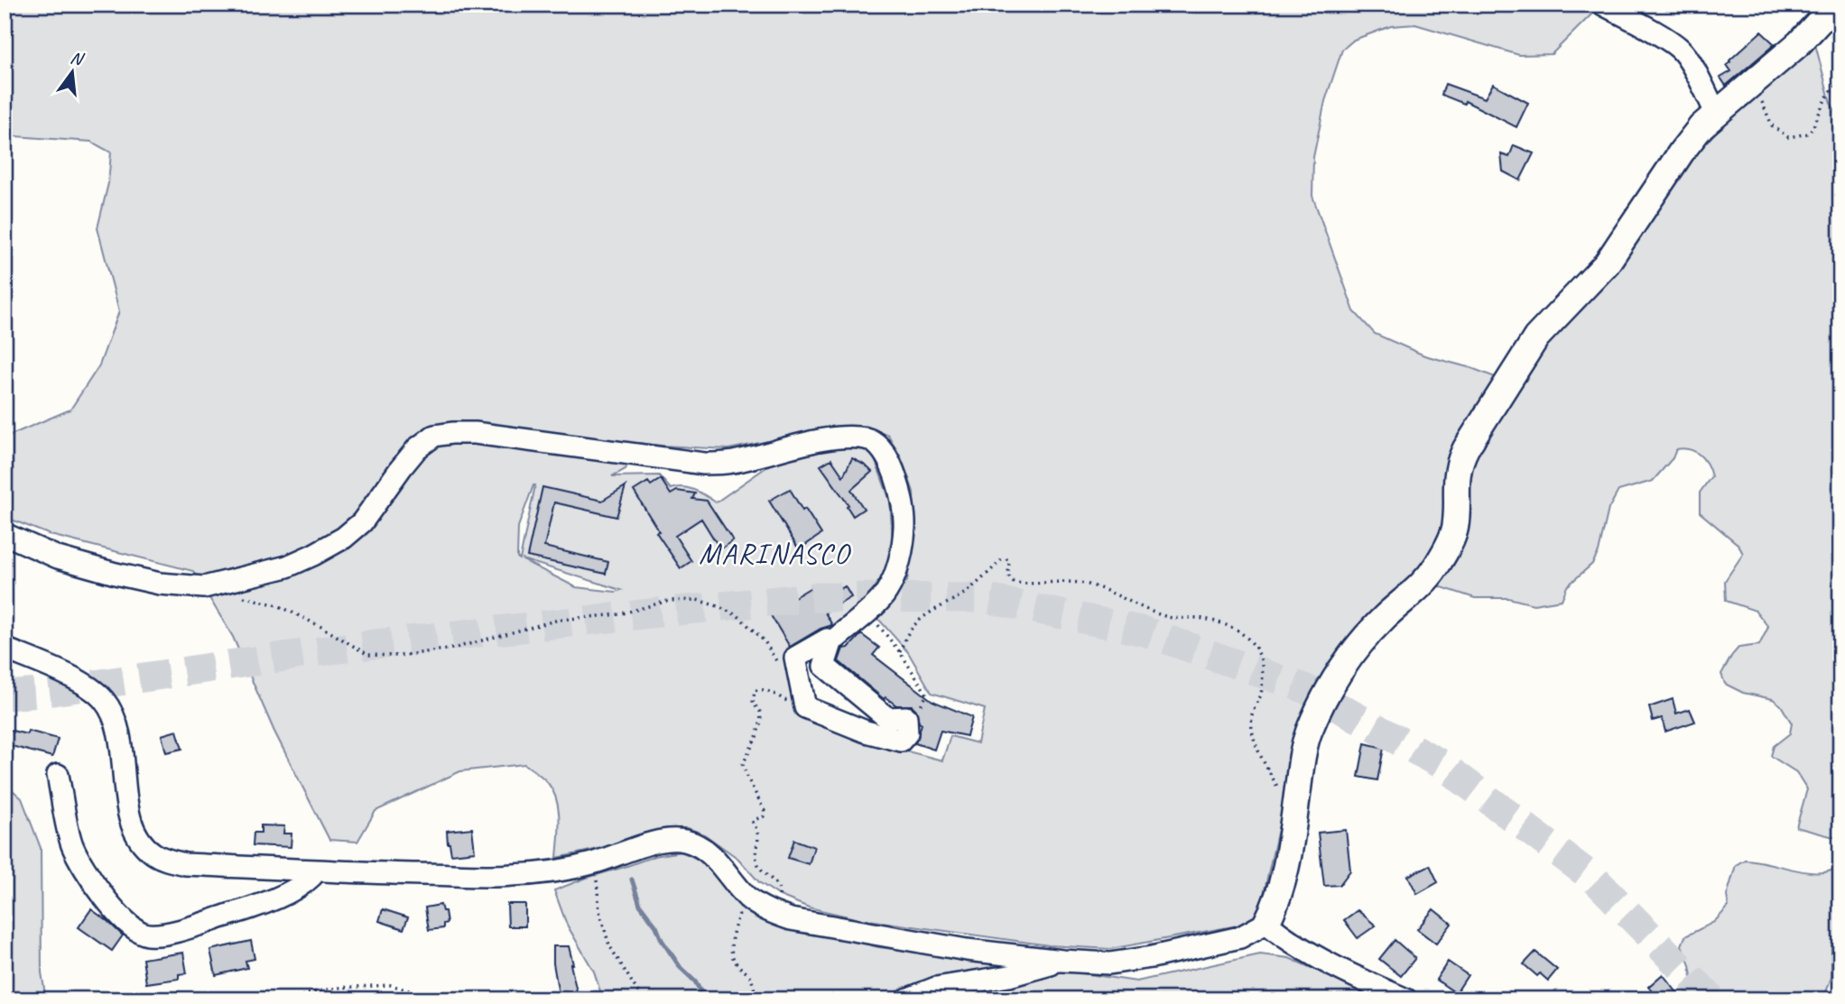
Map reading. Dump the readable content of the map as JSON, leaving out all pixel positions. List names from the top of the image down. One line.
{"districts":["MARINASCO"],"north":"top"}
